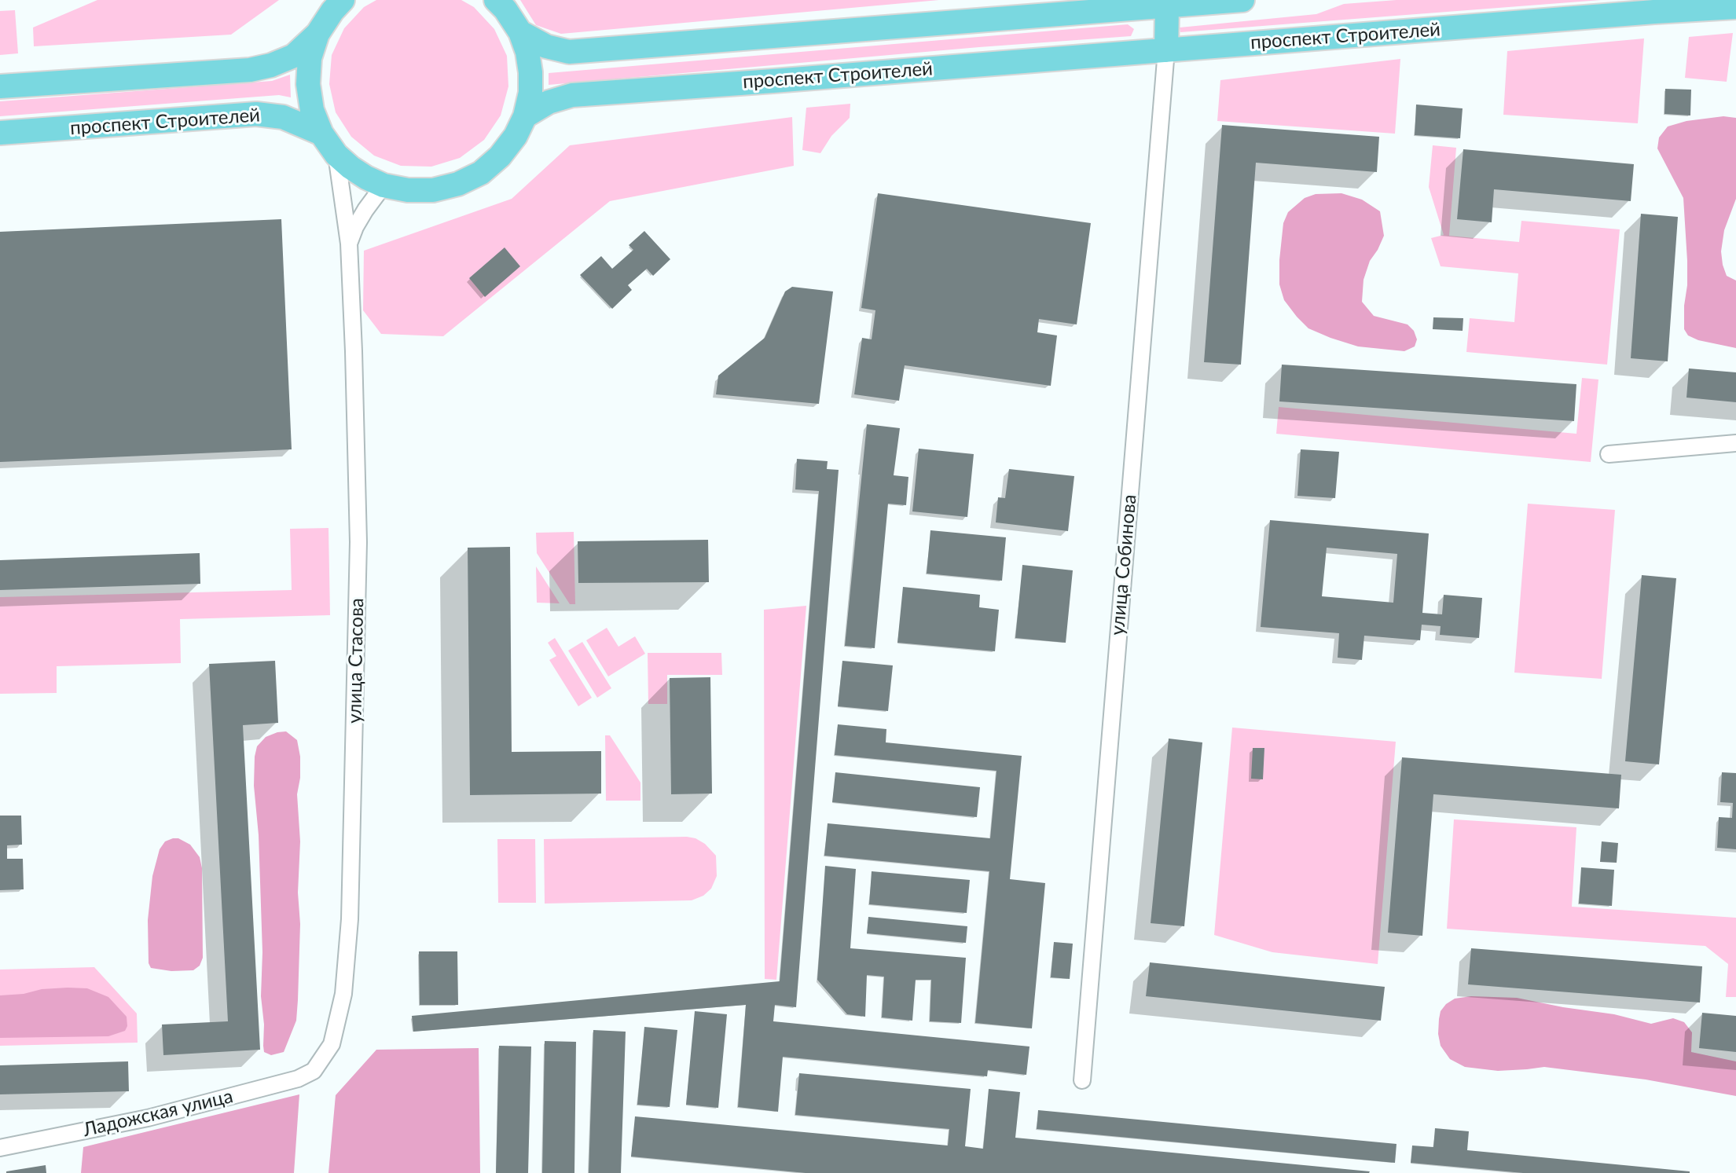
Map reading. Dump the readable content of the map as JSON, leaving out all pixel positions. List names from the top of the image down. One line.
{"streets":{"main road":["проспект Строителей"],"street":["улица Собинова","улица Стасова","Ладожская улица"]},"crossings":[["проспект Строителей","улица Собинова"],["улица Стасова","Ладожская улица"]]}
